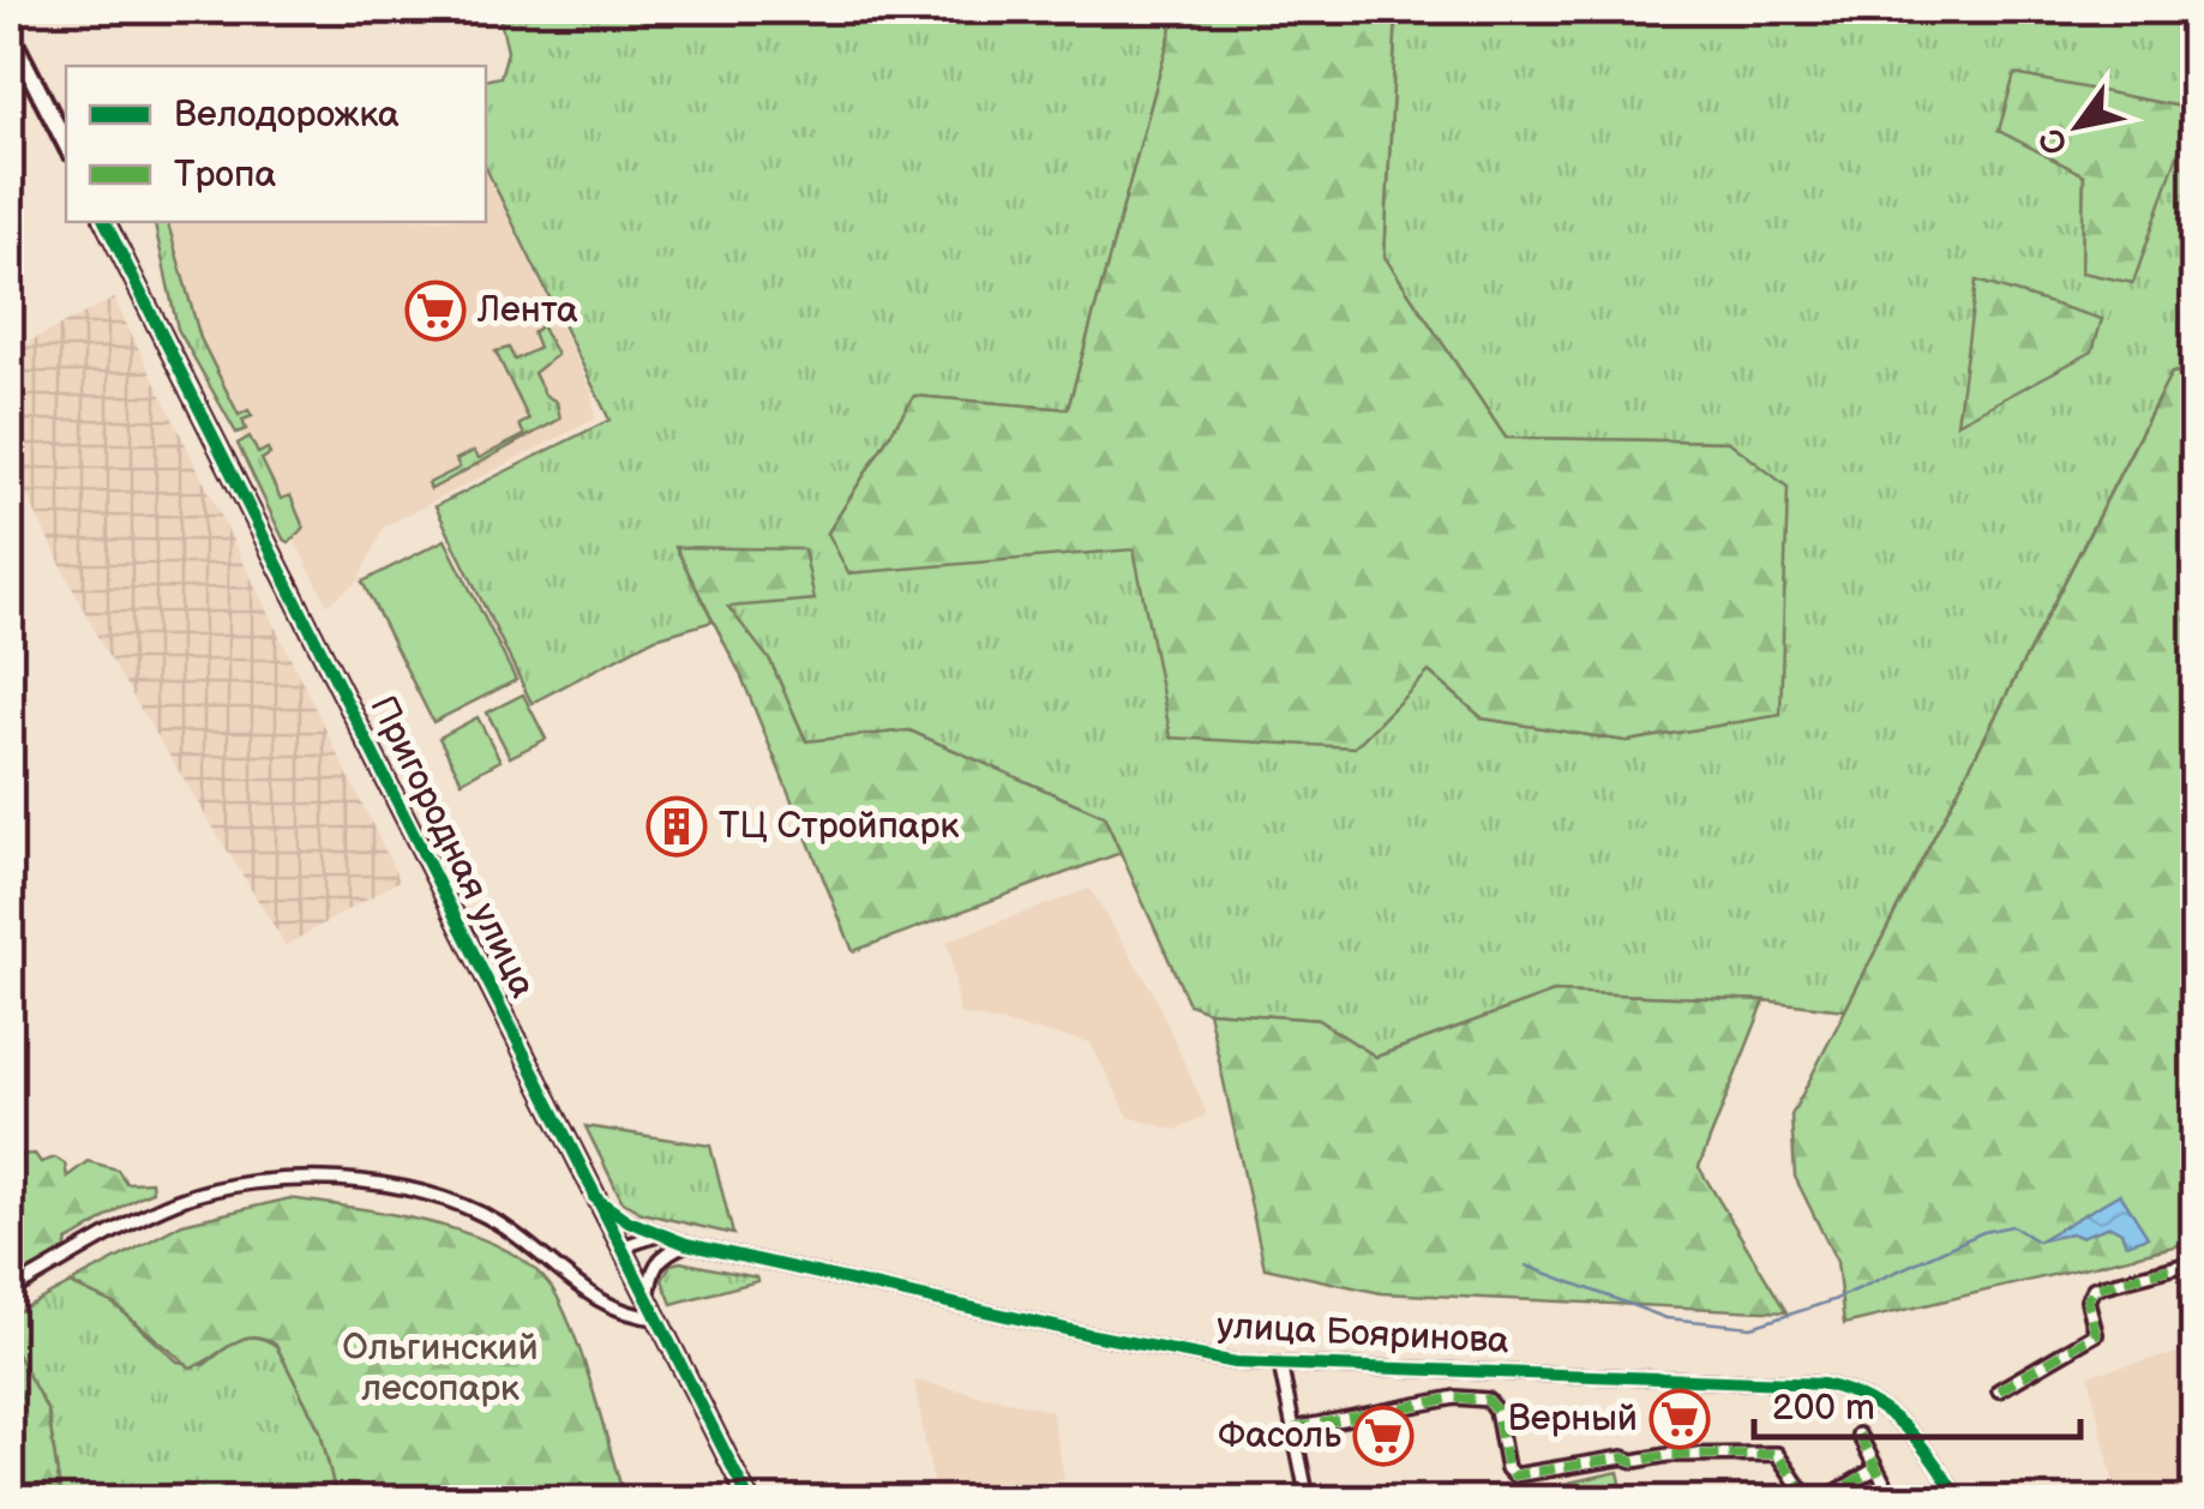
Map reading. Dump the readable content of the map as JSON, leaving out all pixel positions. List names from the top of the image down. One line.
{"streets":{"street":["Пригородная улица","улица Бояринова"]},"crossings":[["Пригородная улица","улица Бояринова"]],"parks":["Ольгинский лесопарк"],"places":{"supermarket":["Лента","Верный","Фасоль"],"building":["ТЦ Стройпарк"]},"legend":["Велодорожка","Тропа"],"scale_bar":"200 m","north":"bottom left"}
